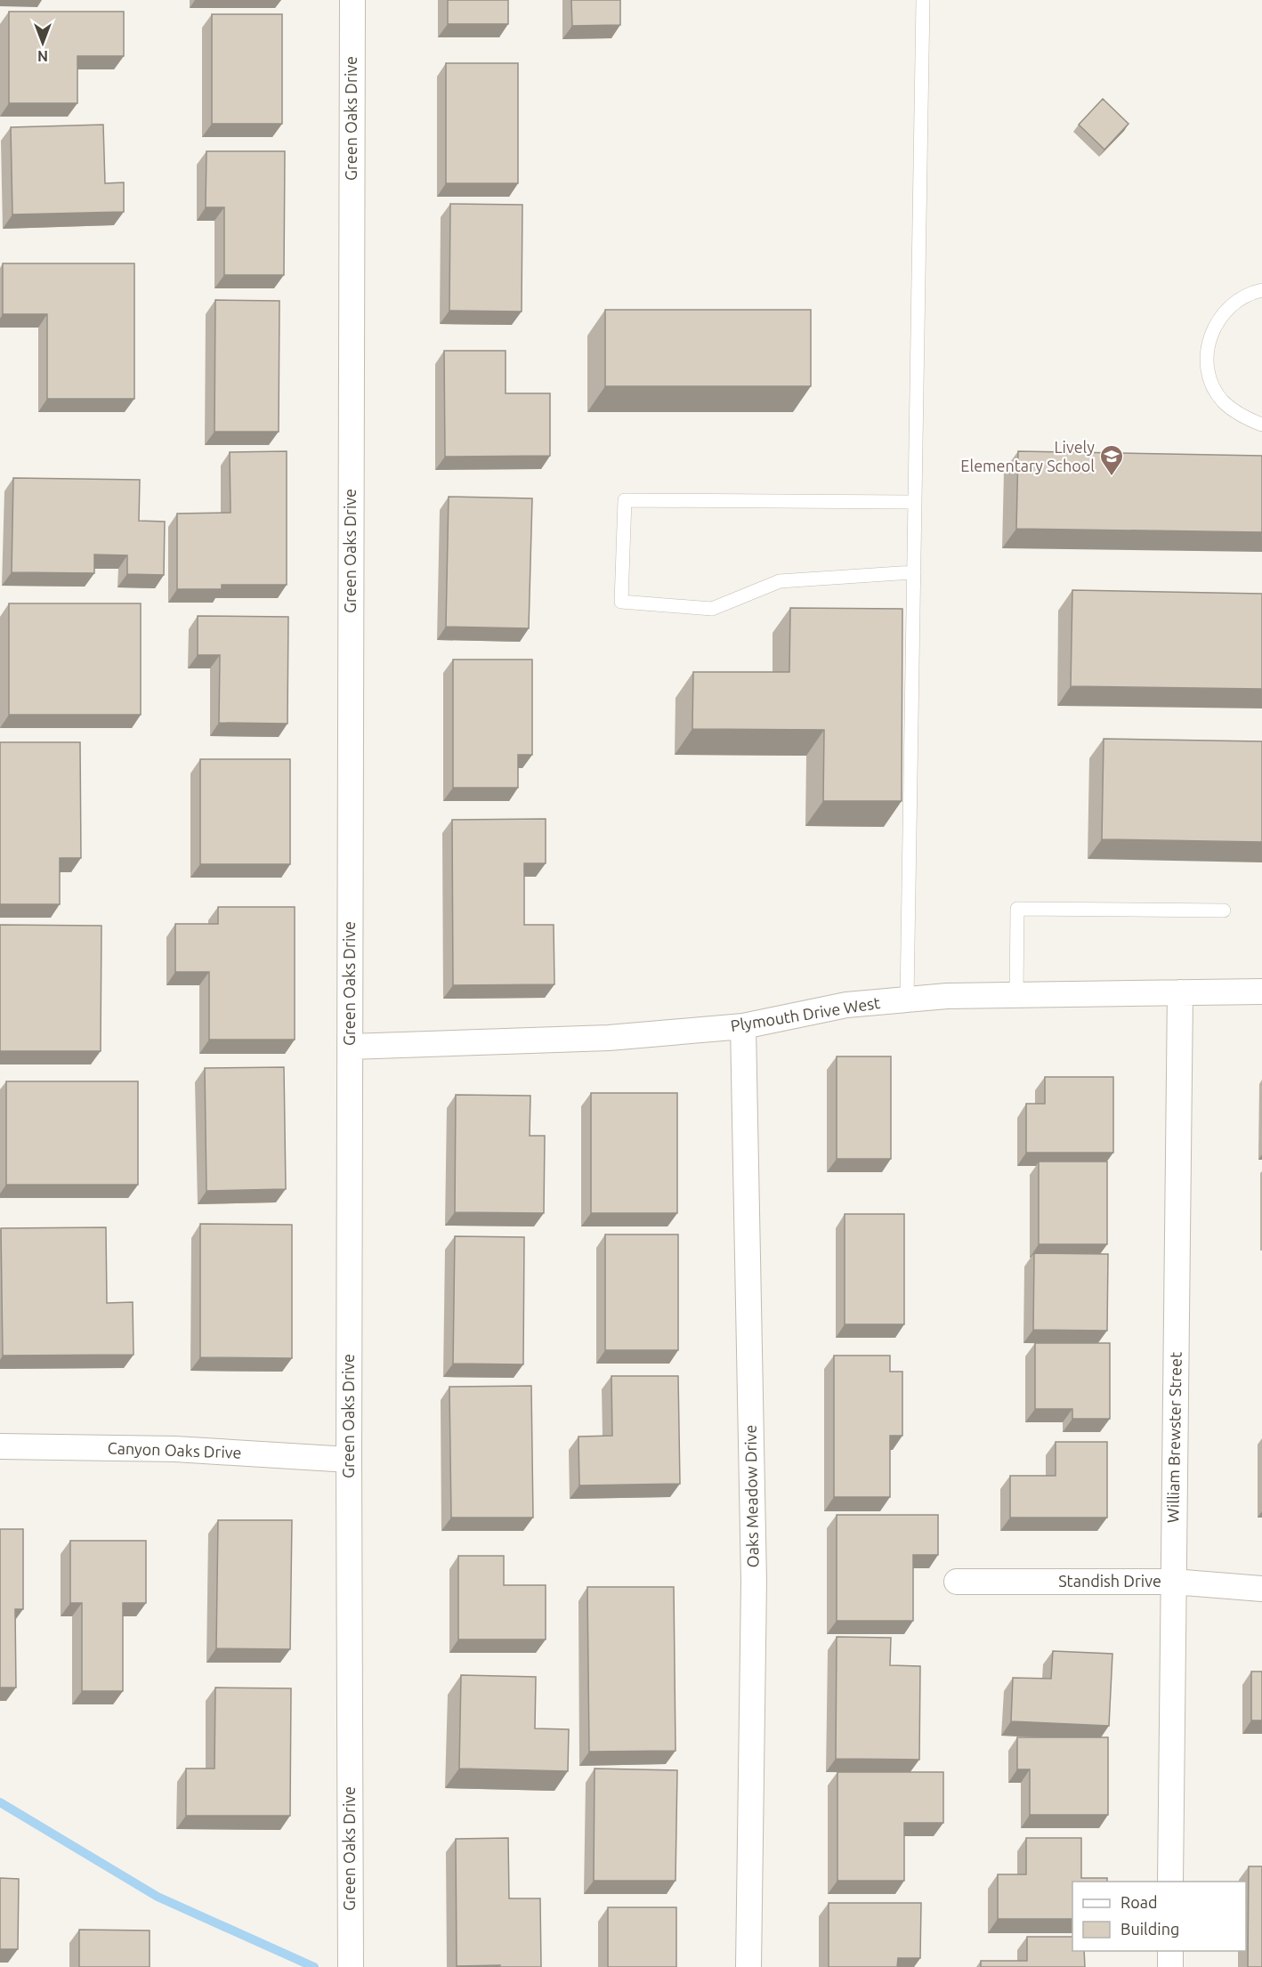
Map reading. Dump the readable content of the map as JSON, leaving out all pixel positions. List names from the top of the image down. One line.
{"streets":{"street":["Green Oaks Drive","Plymouth Drive West","William Brewster Street","Canyon Oaks Drive","Oaks Meadow Drive","Standish Drive"]},"crossings":[["Green Oaks Drive","Plymouth Drive West"],["Green Oaks Drive","Canyon Oaks Drive"],["Plymouth Drive West","William Brewster Street"],["Plymouth Drive West","Oaks Meadow Drive"],["William Brewster Street","Standish Drive"]],"places":{"school or university":["Lively Elementary School"]},"legend":["Road","Building"],"north":"bottom"}
